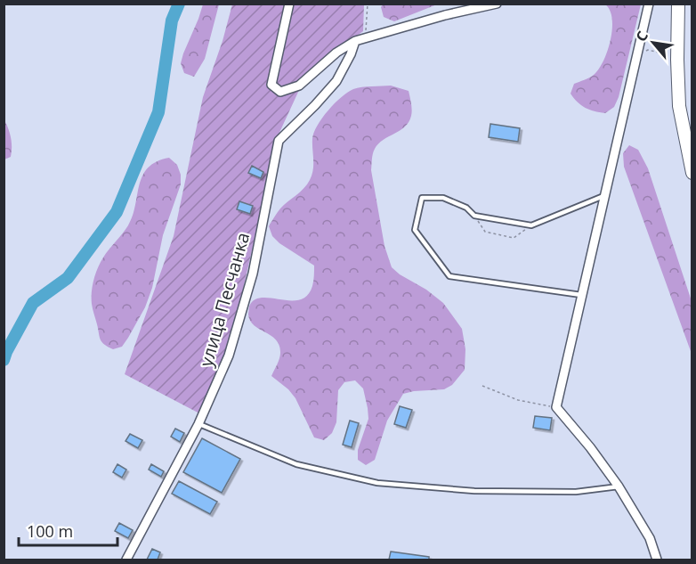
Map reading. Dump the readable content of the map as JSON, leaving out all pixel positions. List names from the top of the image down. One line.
{"streets":{"street":["улица Песчанка"]},"scale_bar":"100 m","north":"top left"}
